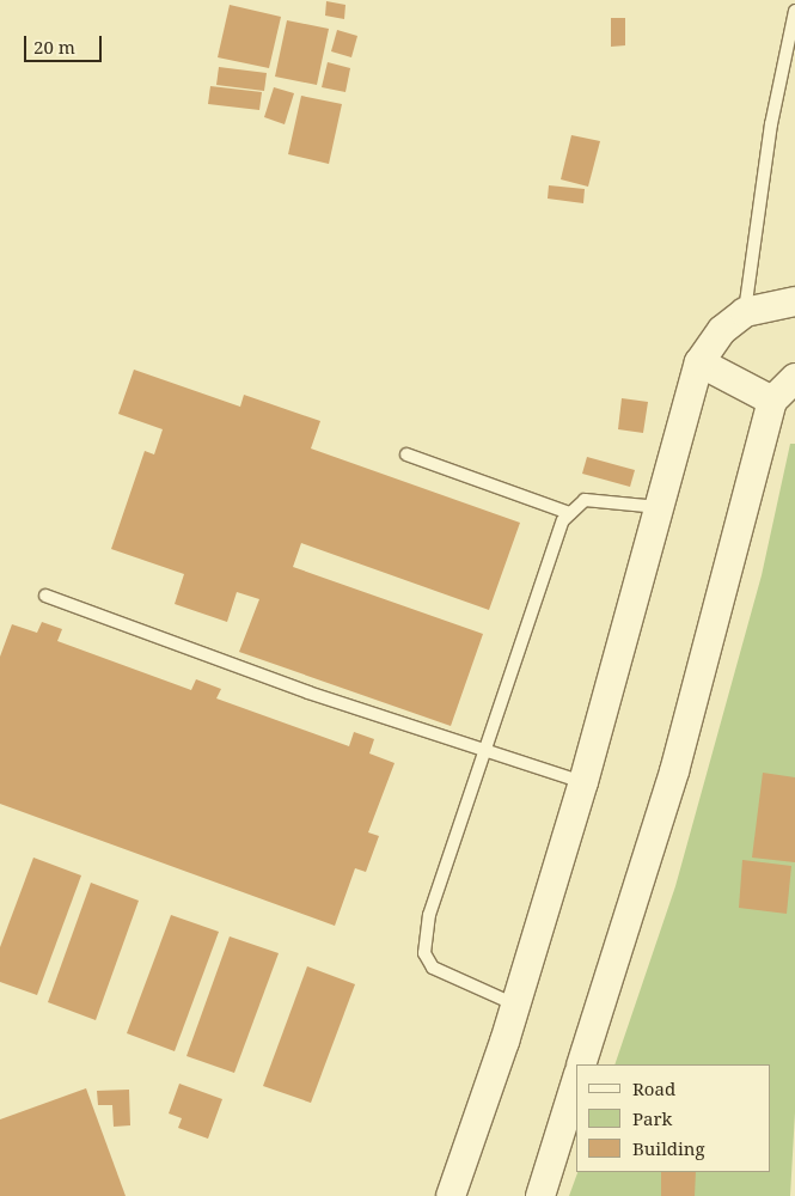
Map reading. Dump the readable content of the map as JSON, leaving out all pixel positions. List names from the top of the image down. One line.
{"legend":["Road","Park","Building"],"scale_bar":"20 m"}
